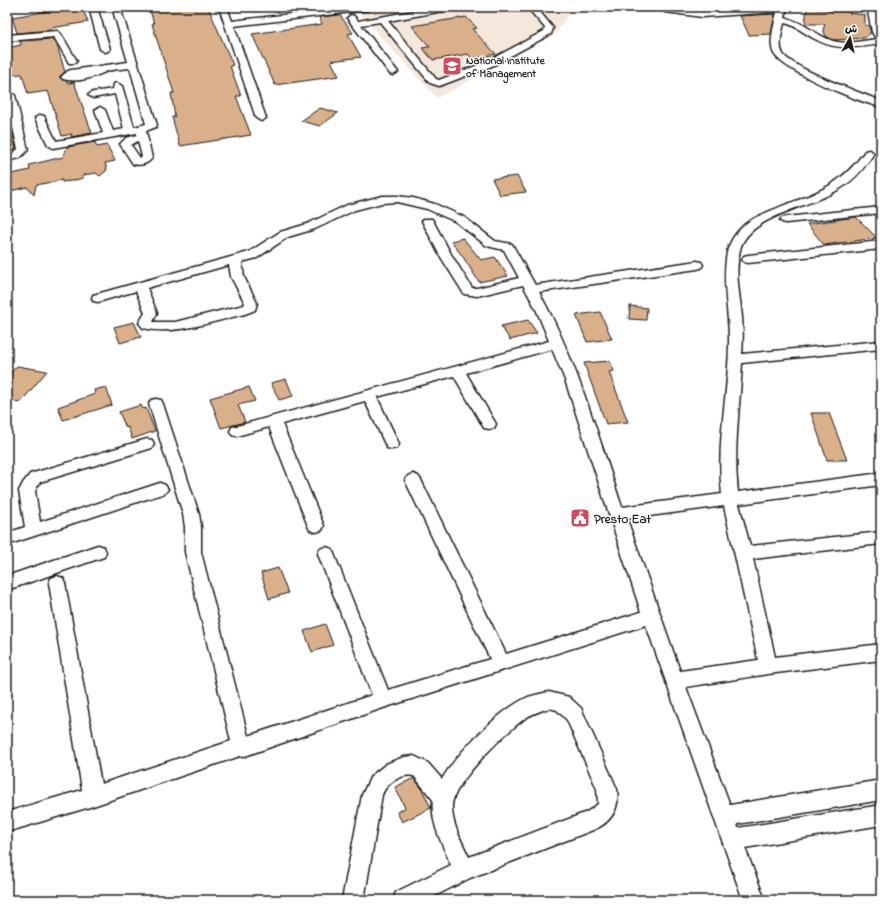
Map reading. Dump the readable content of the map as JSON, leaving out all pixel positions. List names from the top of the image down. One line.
{"places":{"school or university":["National Institute of Management"],"public building":["Presto Eat"]},"north":"top"}
